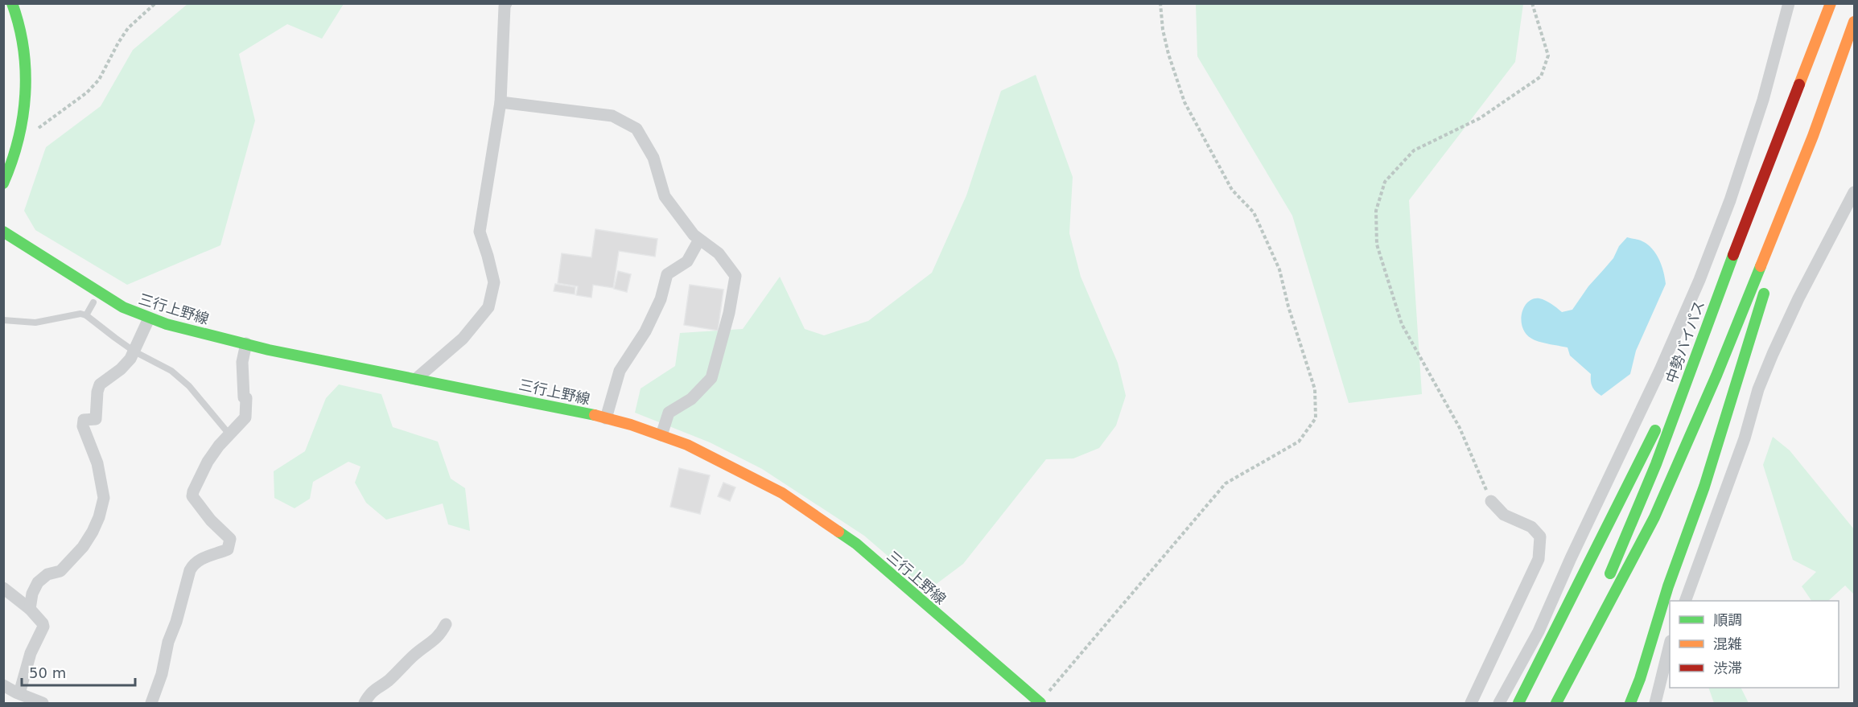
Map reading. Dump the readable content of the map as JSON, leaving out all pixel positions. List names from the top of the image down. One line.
{"streets":{"main road":["三行上野線","中勢バイパス"]},"legend":["順調","混雑","渋滞"],"scale_bar":"50 m"}
